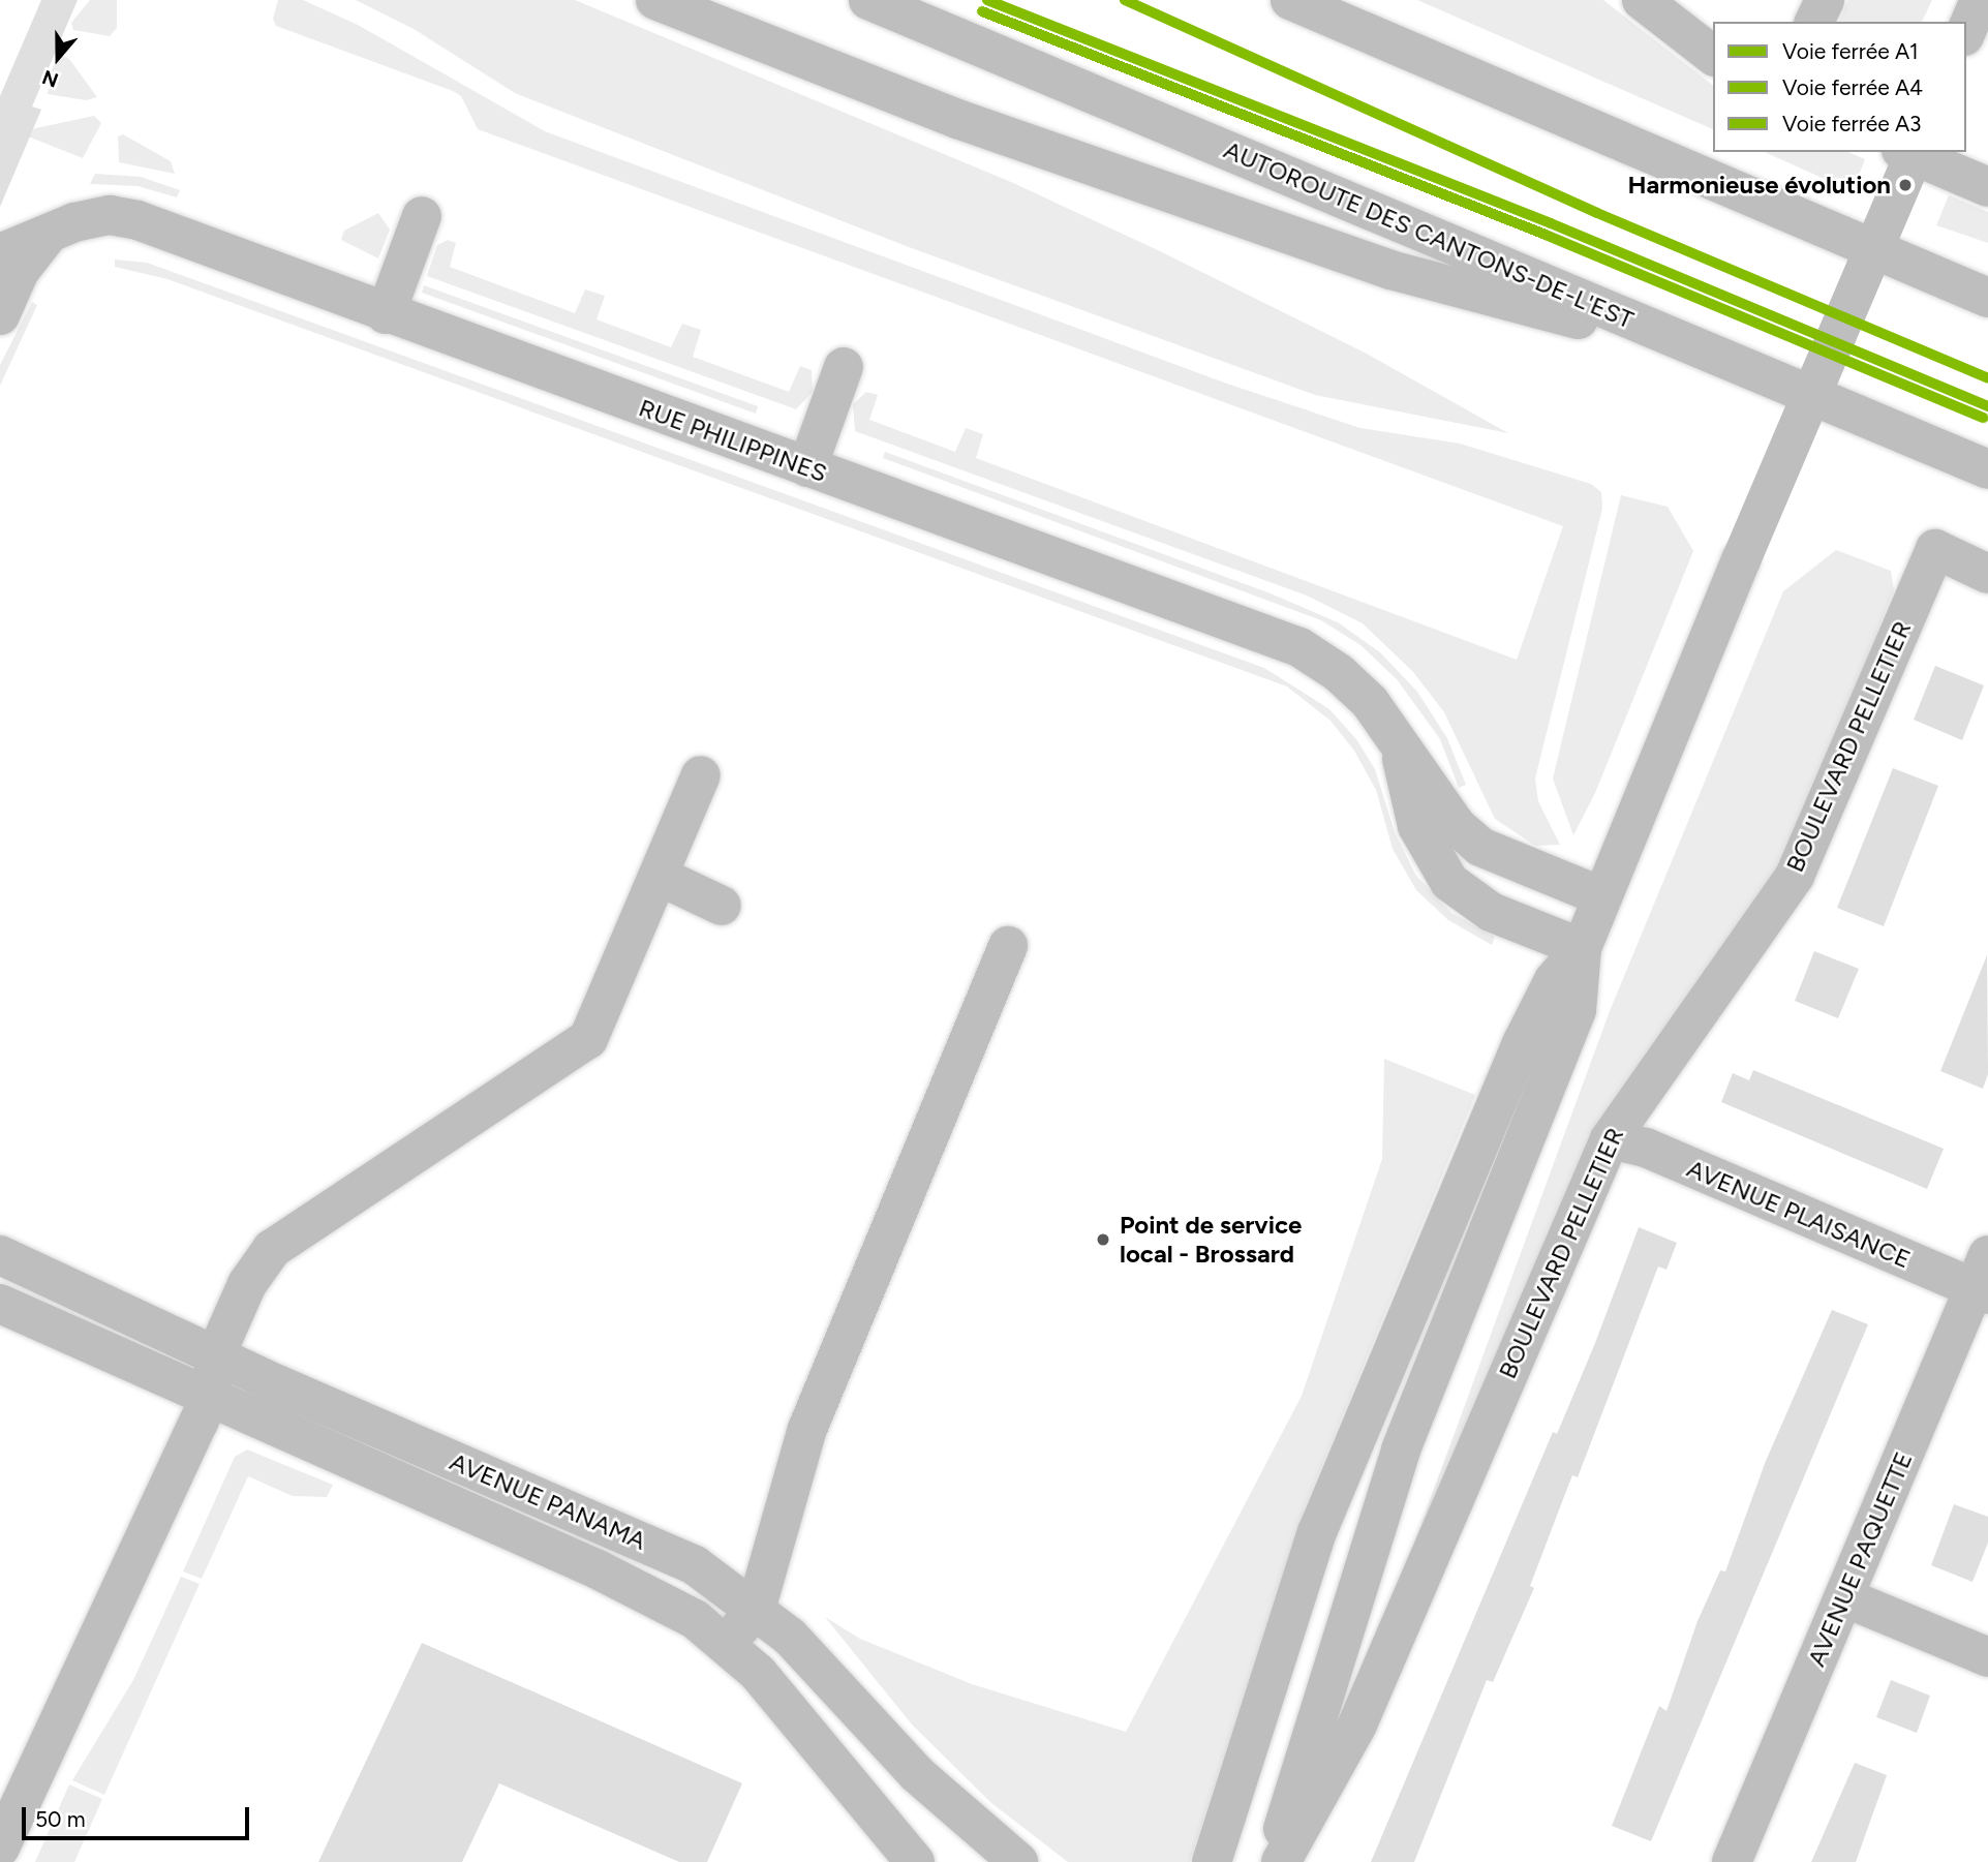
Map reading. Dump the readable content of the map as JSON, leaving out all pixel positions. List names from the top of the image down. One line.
{"streets":{"main road":["AUTOROUTE DES CANTONS-DE-L'EST","RUE PHILIPPINES","BOULEVARD PELLETIER","AVENUE PLAISANCE","AVENUE PANAMA","AVENUE PAQUETTE"]},"crossings":[["BOULEVARD PELLETIER","AVENUE PLAISANCE"],["AVENUE PLAISANCE","AVENUE PAQUETTE"]],"places":["Harmonieuse évolution","Point de service local - Brossard"],"lines":["rail line A1","rail line A4","rail line A3"],"legend":["Voie ferrée A1","Voie ferrée A4","Voie ferrée A3"],"scale_bar":"50 m","north":"bottom"}
